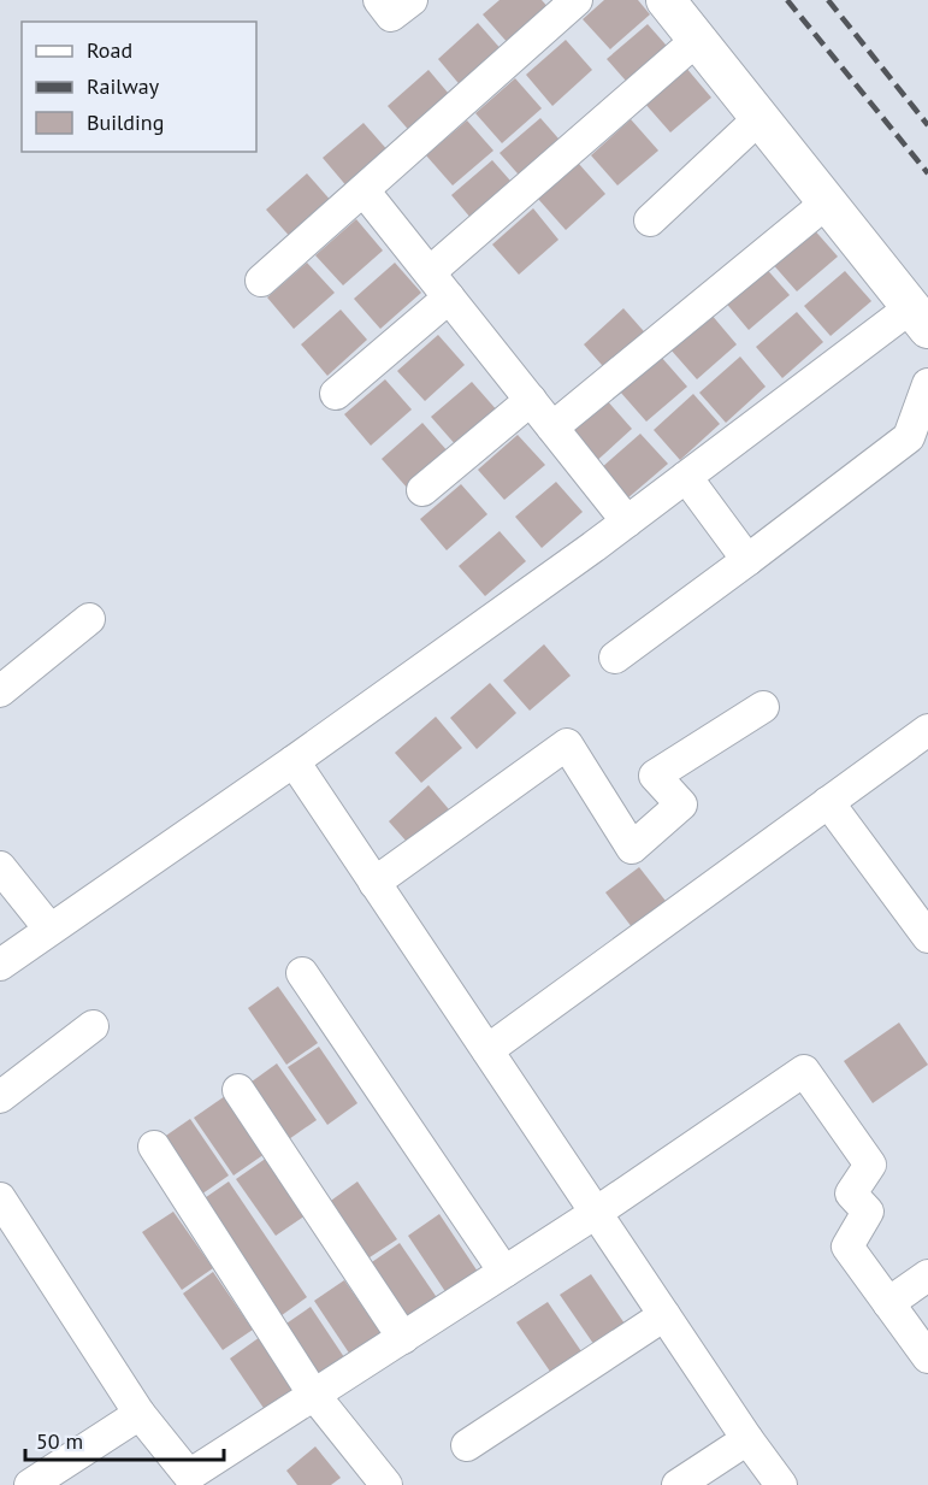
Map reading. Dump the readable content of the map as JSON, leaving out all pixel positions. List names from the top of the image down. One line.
{"legend":["Road","Railway","Building"],"scale_bar":"50 m"}
